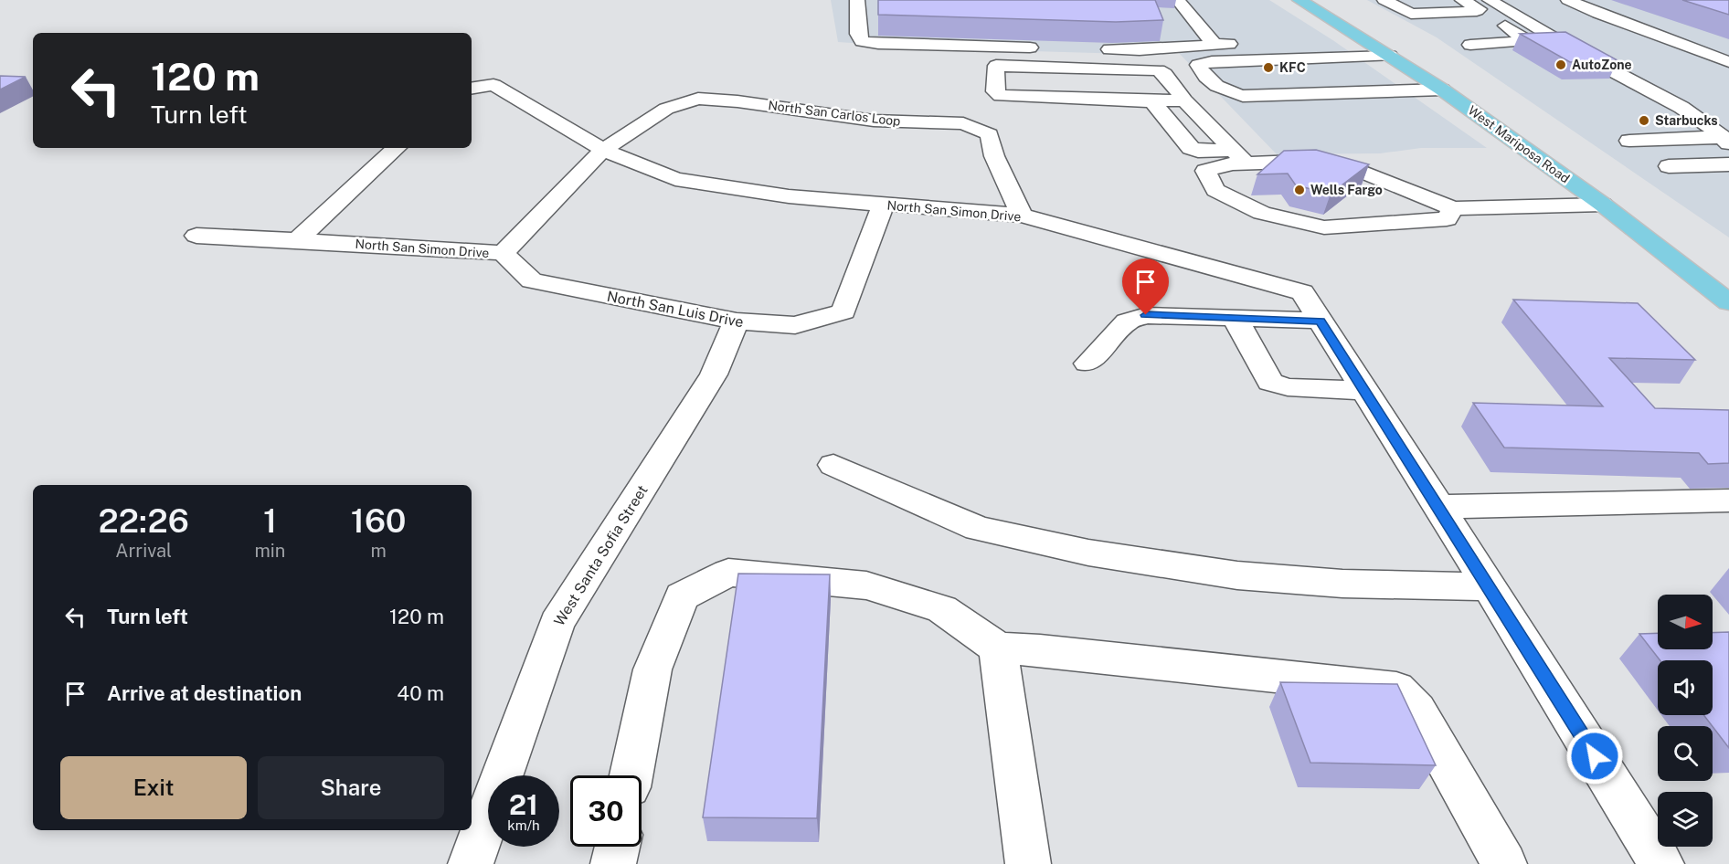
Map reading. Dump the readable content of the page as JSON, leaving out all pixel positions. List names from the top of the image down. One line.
{"streets":{"main road":["West Mariposa Road"],"street":["North San Carlos Loop","North San Simon Drive","North San Luis Drive","West Santa Sofia Street"]},"crossings":[["North San Carlos Loop","North San Simon Drive"],["North San Simon Drive","North San Luis Drive"],["North San Luis Drive","West Santa Sofia Street"]],"places":["AutoZone","KFC","Starbucks","Wells Fargo"],"north":"right","page":{"turn":["120 m","Turn left"],"eta":["22:26","Arrival","1","min","160","m"],"list":[{"name":"Turn left","value":"120 m"},{"name":"Arrive at destination","value":"40 m"}],"buttons":["Exit","Share"],"speed":"21 km/h","limit":"30"}}
